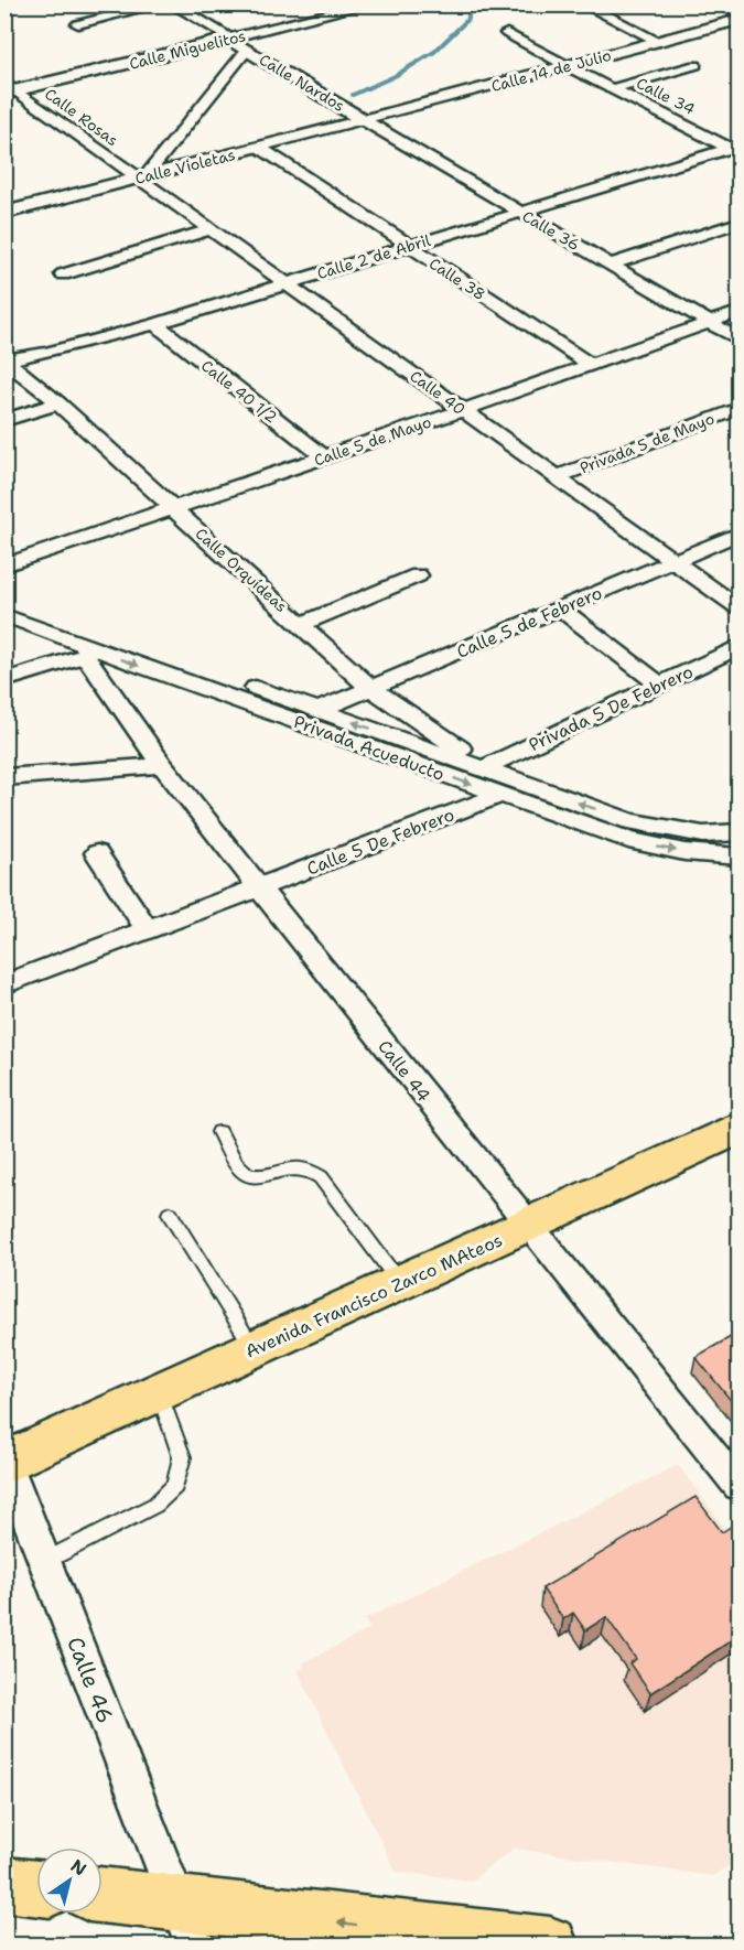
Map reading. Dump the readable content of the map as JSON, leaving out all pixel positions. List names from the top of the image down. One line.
{"streets":{"main road":["Avenida Francisco Zarco MAteos"],"street":["Calle Miguelitos","Calle 14 de Julio","Calle Nardos","Calle 34","Calle Rosas","Calle Violetas","Calle 36","Calle 2 de Abril","Calle 38","Calle 40 1/2","Calle 40","Calle 5 de Mayo","Privada 5 de Mayo","Calle Orquídeas","Calle 5 de Febrero","Privada 5 De Febrero","Privada Acueducto","Calle 5 De Febrero","Calle 44","Calle 46"]},"crossings":[["Calle Miguelitos","Calle Nardos"],["Calle Miguelitos","Calle Rosas"],["Calle 14 de Julio","Calle Nardos"],["Calle 14 de Julio","Calle 34"],["Calle 14 de Julio","Calle Violetas"],["Calle 14 de Julio","Calle 36"],["Calle Nardos","Calle Violetas"],["Calle Nardos","Calle 36"],["Calle 34","Calle 2 de Abril"],["Calle Rosas","Calle Violetas"],["Calle Rosas","Calle 40"],["Calle Violetas","Calle 36"],["Calle Violetas","Calle 38"],["Calle Violetas","Calle 40"],["Calle 36","Calle 2 de Abril"],["Calle 36","Calle 5 de Mayo"],["Calle 2 de Abril","Calle 38"],["Calle 2 de Abril","Calle 40 1/2"],["Calle 2 de Abril","Calle 40"],["Calle 2 de Abril","Calle Orquídeas"],["Calle 38","Calle 5 de Mayo"],["Calle 40 1/2","Calle 5 de Mayo"],["Calle 40","Calle 5 de Mayo"],["Calle 40","Privada 5 de Mayo"],["Calle 40","Calle 5 de Febrero"],["Calle 5 de Mayo","Calle Orquídeas"],["Calle Orquídeas","Calle 5 de Febrero"],["Calle Orquídeas","Privada 5 De Febrero"],["Calle Orquídeas","Privada Acueducto"],["Calle 5 de Febrero","Privada Acueducto"],["Privada 5 De Febrero","Privada Acueducto"],["Privada Acueducto","Calle 5 De Febrero"],["Privada Acueducto","Calle 44"],["Calle 5 De Febrero","Calle 44"],["Calle 44","Avenida Francisco Zarco MAteos"],["Avenida Francisco Zarco MAteos","Calle 46"]],"north":"top right"}
